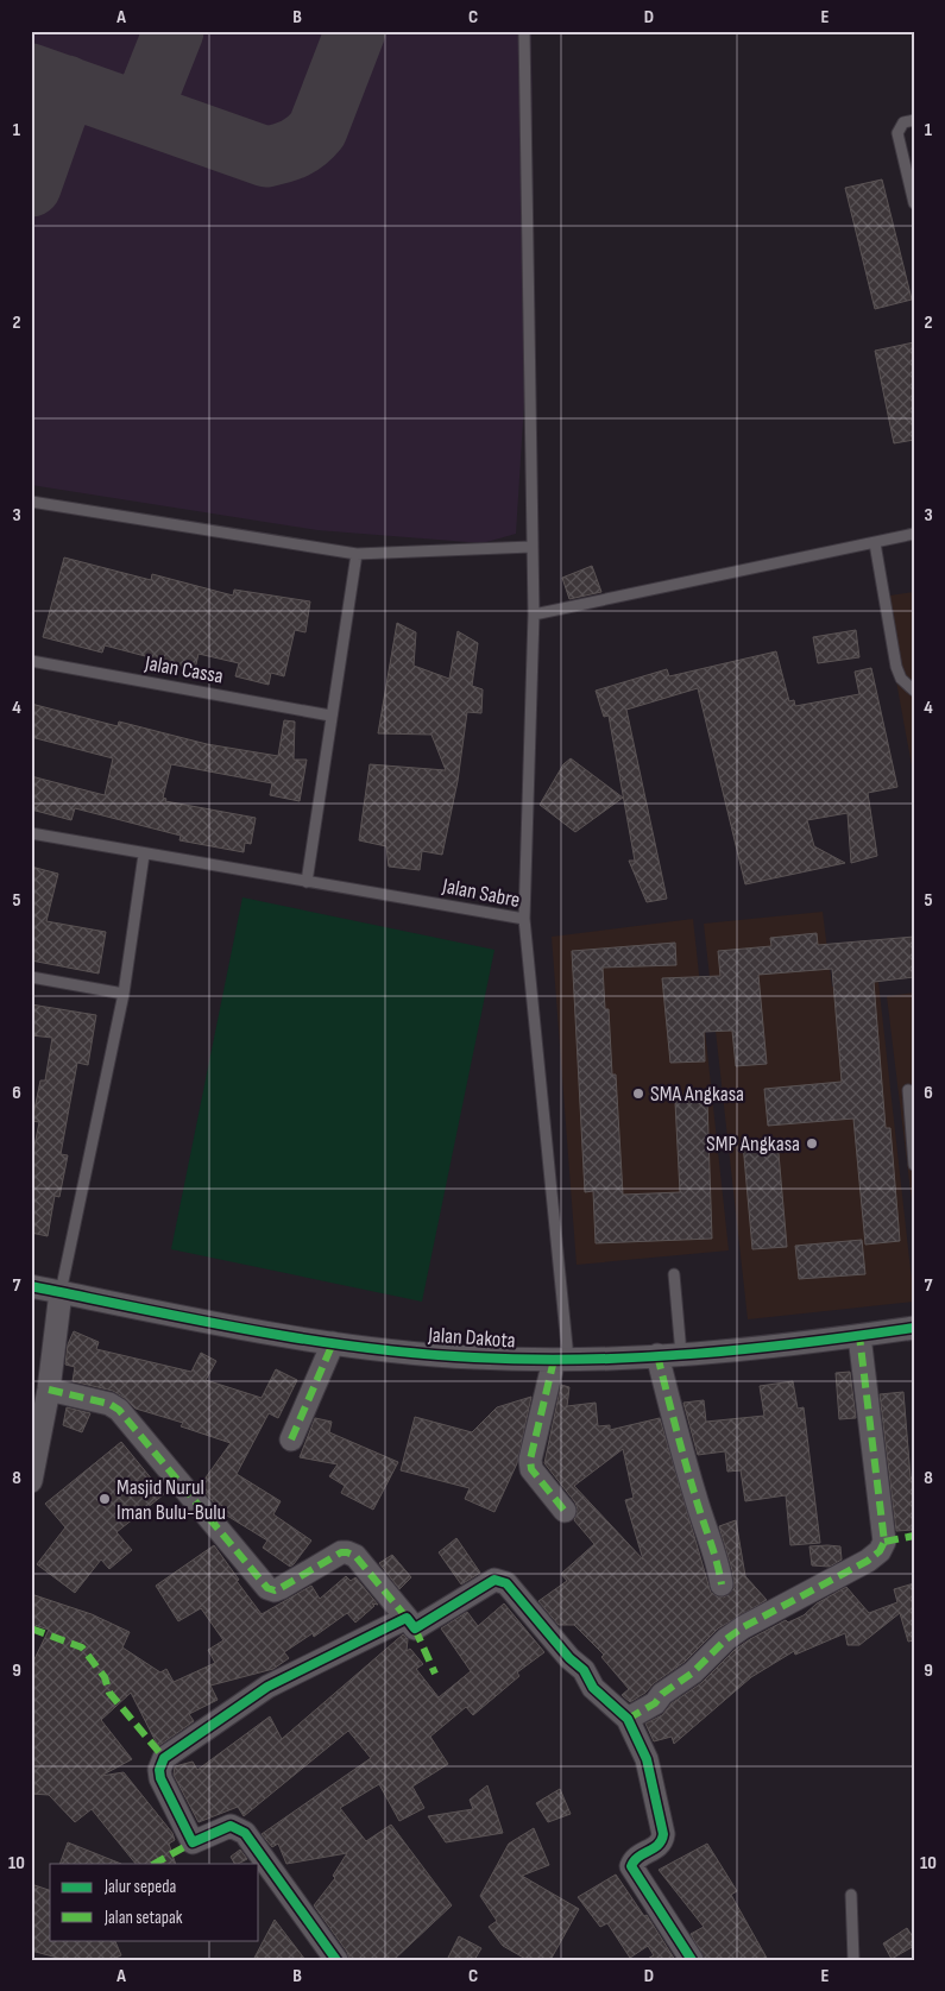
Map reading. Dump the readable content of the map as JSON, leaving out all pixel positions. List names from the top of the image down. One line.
{"streets":{"street":["Jalan Dakota"],"lane":["Jalan Cassa","Jalan Sabre"]},"crossings":[["Jalan Sabre","Jalan Dakota"]],"places":["SMA Angkasa","SMP Angkasa","Masjid Nurul Iman Bulu-Bulu"],"legend":["Jalur sepeda","Jalan setapak"],"grid":{"columns":["A","B","C","D","E"],"rows":["1","2","3","4","5","6","7","8","9","10"]}}
